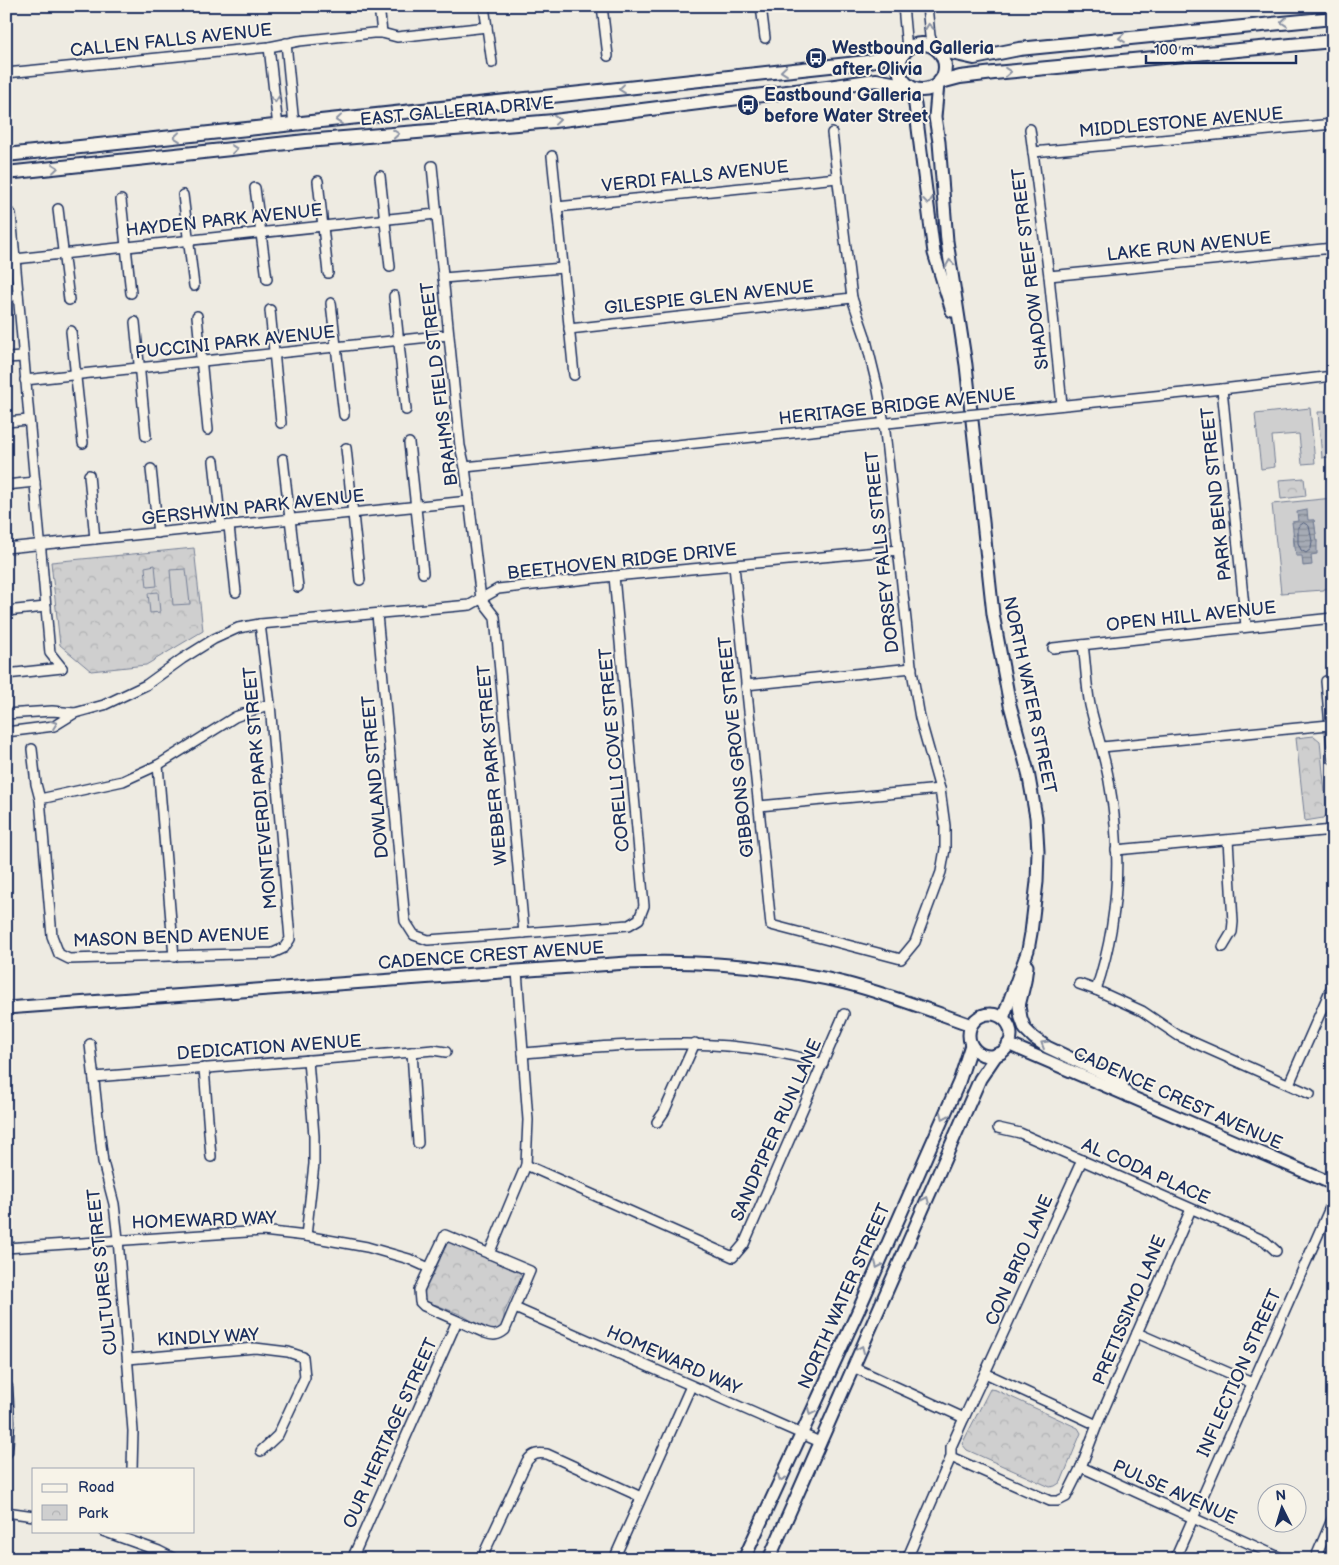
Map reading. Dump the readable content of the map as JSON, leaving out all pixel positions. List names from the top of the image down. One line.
{"streets":{"main road":["EAST GALLERIA DRIVE"],"street":["CALLEN FALLS AVENUE","MIDDLESTONE AVENUE","VERDI FALLS AVENUE","HAYDEN PARK AVENUE","LAKE RUN AVENUE","SHADOW REEF STREET","GILESPIE GLEN AVENUE","PUCCINI PARK AVENUE","BRAHMS FIELD STREET","HERITAGE BRIDGE AVENUE","PARK BEND STREET","GERSHWIN PARK AVENUE","DORSEY FALLS STREET","BEETHOVEN RIDGE DRIVE","OPEN HILL AVENUE","NORTH WATER STREET","GIBBONS GROVE STREET","CORELLI COVE STREET","WEBBER PARK STREET","DOWLAND STREET","MONTEVERDI PARK STREET","MASON BEND AVENUE","CADENCE CREST AVENUE","DEDICATION AVENUE","SANDPIPER RUN LANE","AL CODA PLACE","HOMEWARD WAY","CON BRIO LANE","CULTURES STREET","PRETISSIMO LANE","KINDLY WAY","INFLECTION STREET","OUR HERITAGE STREET","PULSE AVENUE"]},"crossings":[["EAST GALLERIA DRIVE","NORTH WATER STREET"],["MIDDLESTONE AVENUE","SHADOW REEF STREET"],["VERDI FALLS AVENUE","DORSEY FALLS STREET"],["HAYDEN PARK AVENUE","BRAHMS FIELD STREET"],["LAKE RUN AVENUE","SHADOW REEF STREET"],["SHADOW REEF STREET","HERITAGE BRIDGE AVENUE"],["GILESPIE GLEN AVENUE","DORSEY FALLS STREET"],["PUCCINI PARK AVENUE","BRAHMS FIELD STREET"],["BRAHMS FIELD STREET","HERITAGE BRIDGE AVENUE"],["BRAHMS FIELD STREET","GERSHWIN PARK AVENUE"],["BRAHMS FIELD STREET","BEETHOVEN RIDGE DRIVE"],["BRAHMS FIELD STREET","WEBBER PARK STREET"],["HERITAGE BRIDGE AVENUE","PARK BEND STREET"],["HERITAGE BRIDGE AVENUE","DORSEY FALLS STREET"],["PARK BEND STREET","OPEN HILL AVENUE"],["DORSEY FALLS STREET","BEETHOVEN RIDGE DRIVE"],["DORSEY FALLS STREET","GIBBONS GROVE STREET"],["BEETHOVEN RIDGE DRIVE","GIBBONS GROVE STREET"],["BEETHOVEN RIDGE DRIVE","CORELLI COVE STREET"],["BEETHOVEN RIDGE DRIVE","WEBBER PARK STREET"],["BEETHOVEN RIDGE DRIVE","DOWLAND STREET"],["BEETHOVEN RIDGE DRIVE","MONTEVERDI PARK STREET"],["NORTH WATER STREET","CADENCE CREST AVENUE"],["NORTH WATER STREET","HOMEWARD WAY"],["CORELLI COVE STREET","WEBBER PARK STREET"],["CORELLI COVE STREET","DOWLAND STREET"],["WEBBER PARK STREET","DOWLAND STREET"],["MONTEVERDI PARK STREET","MASON BEND AVENUE"],["DEDICATION AVENUE","CULTURES STREET"],["AL CODA PLACE","CON BRIO LANE"],["AL CODA PLACE","PRETISSIMO LANE"],["HOMEWARD WAY","CULTURES STREET"],["CULTURES STREET","KINDLY WAY"],["INFLECTION STREET","PULSE AVENUE"]],"places":{"bus stop":["Westbound Galleria after Olivia","Eastbound Galleria before Water Street"]},"legend":["Road","Park"],"scale_bar":"100 m","north":"top"}
